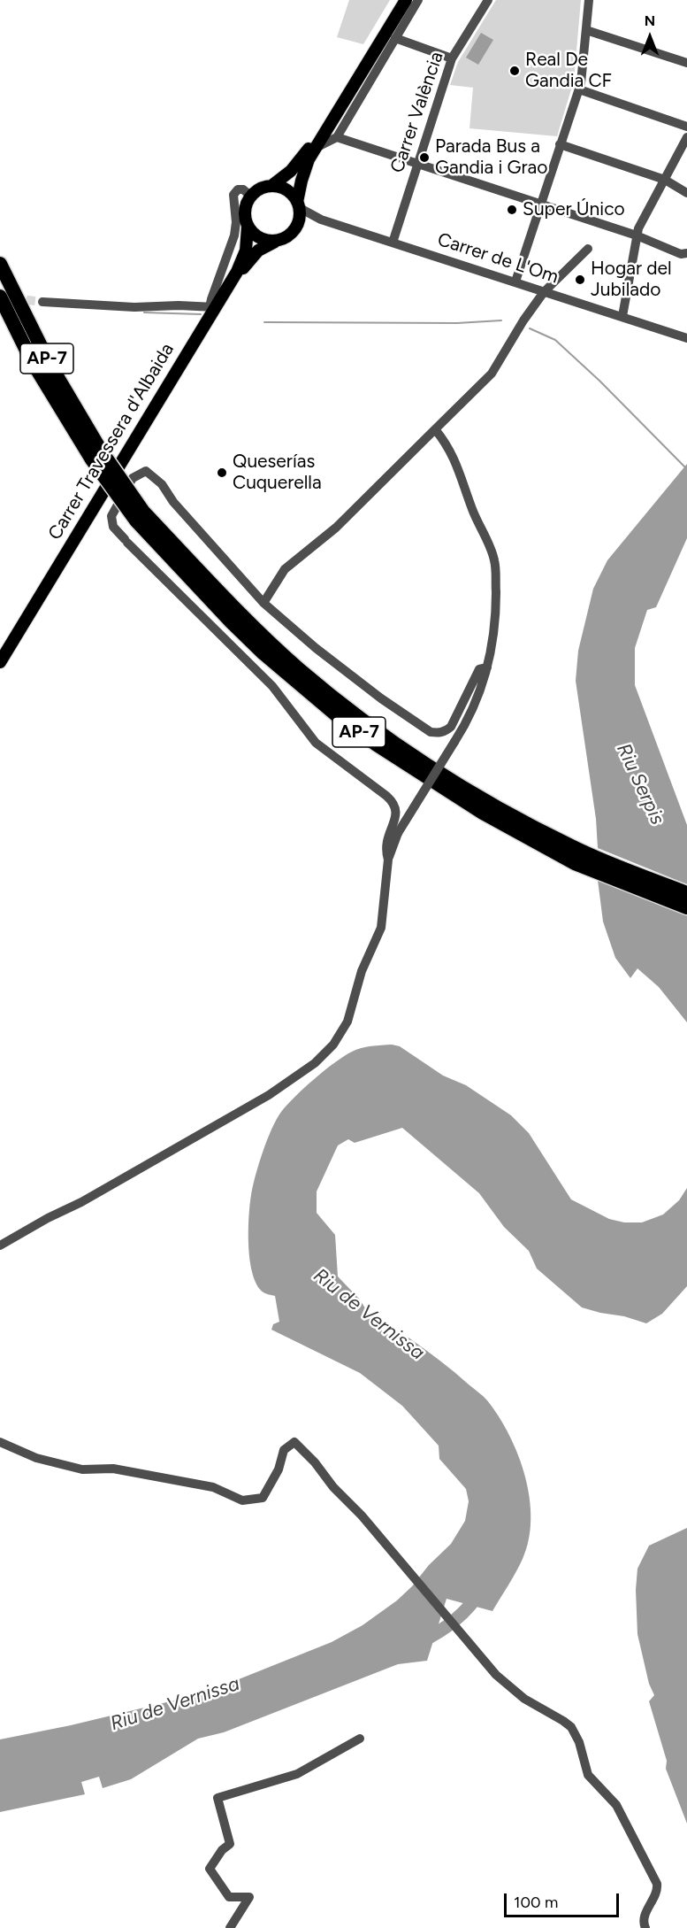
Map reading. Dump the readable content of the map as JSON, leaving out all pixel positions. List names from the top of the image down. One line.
{"streets":{"highway":["AP-7"],"main road":["Carrer Travessera d'Albaida"],"street":["Carrer València","Carrer de L'Om"]},"crossings":[["Carrer València","Carrer de L'Om"],["Carrer de L'Om","Carrer Travessera d'Albaida"]],"water":["Riu Serpis","Riu de Vernissa"],"places":["Real De Gandia CF","Parada Bus a Gandia i Grao","Super Único","Hogar del Jubilado","Queserías Cuquerella"],"scale_bar":"100 m","north":"top"}
